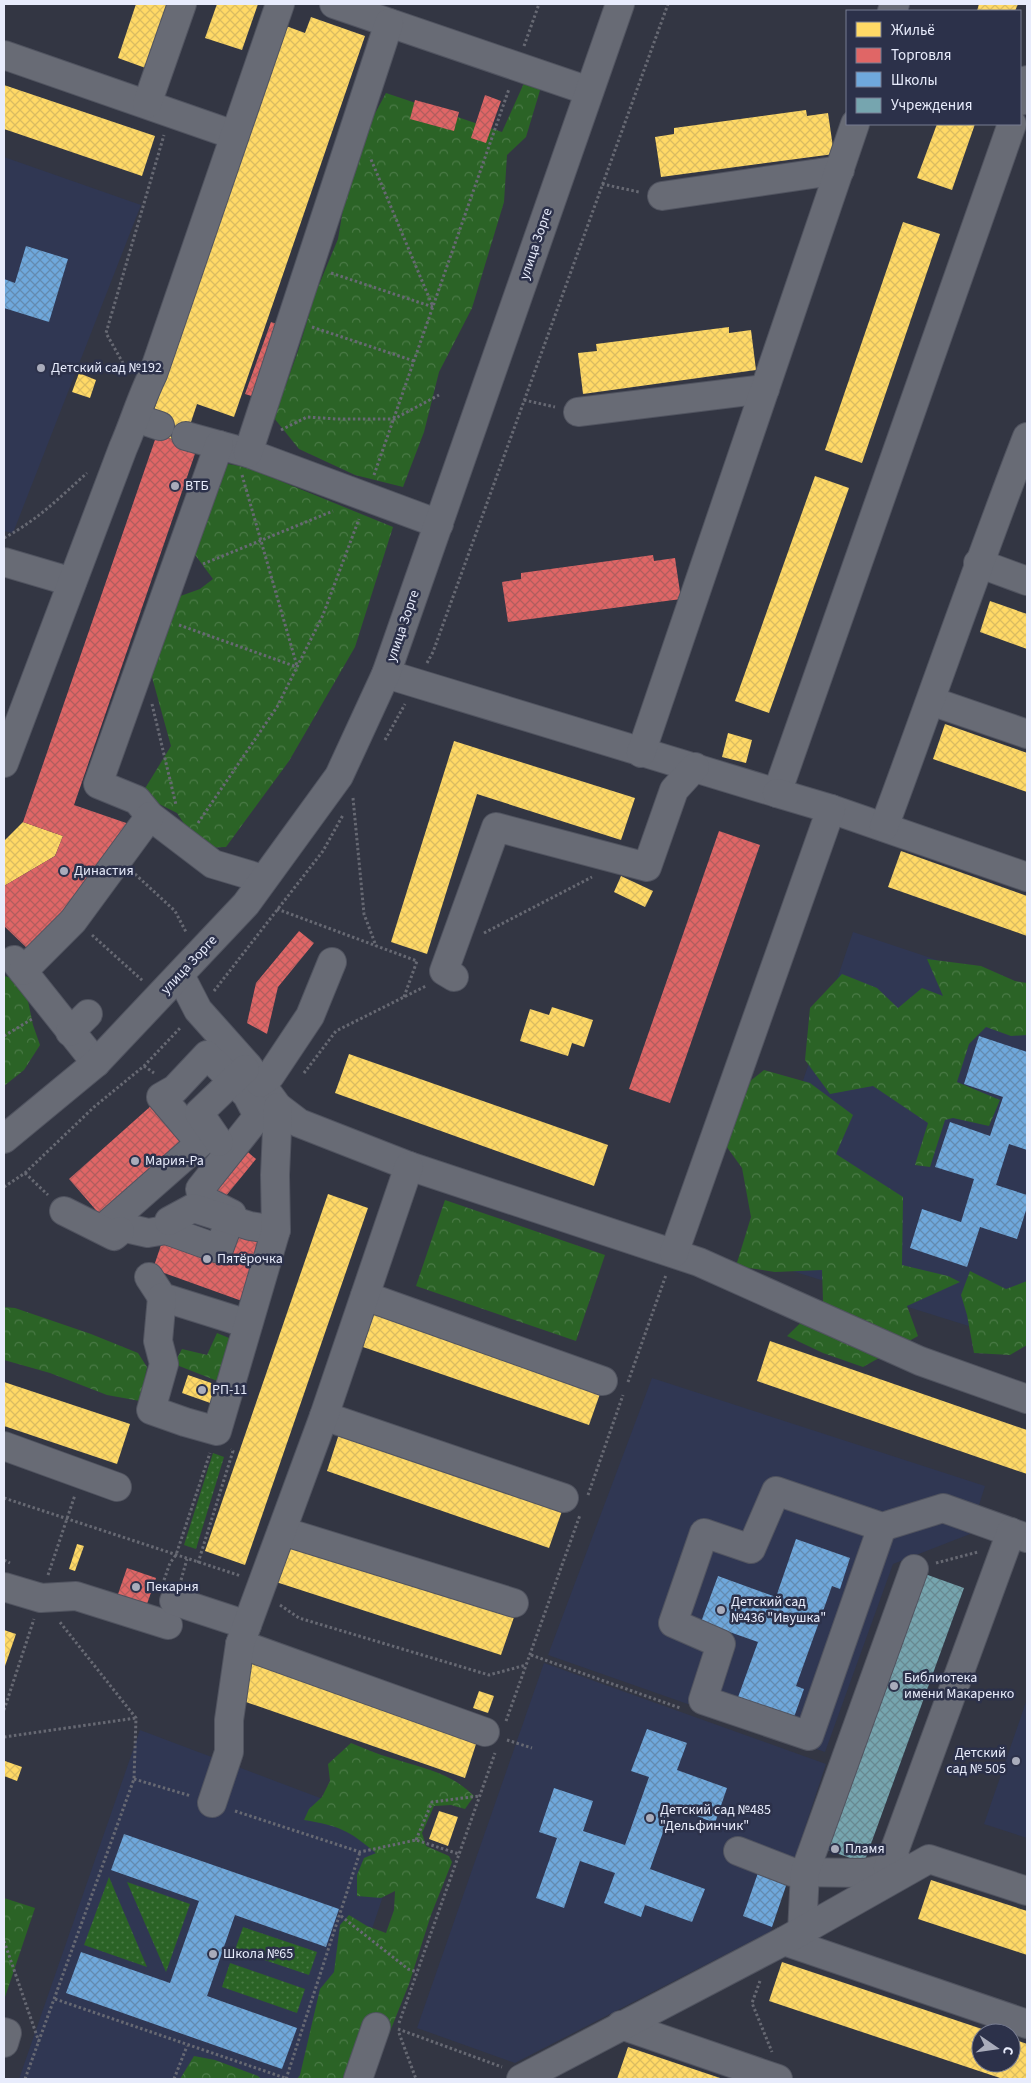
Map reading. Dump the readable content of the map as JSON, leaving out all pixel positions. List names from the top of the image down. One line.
{"streets":{"street":["улица Зорге"]},"places":["Детский сад №192","ВТБ","Династия","Мария-Ра","Пятёрочка","РП-11","Пекарня","Детский сад №436 \"Ивушка\"","Библиотека имени Макаренко","Детский сад № 505","Детский сад №485 \"Дельфинчик\"","Пламя","Школа №65"],"legend":["Жильё","Торговля","Школы","Учреждения"],"north":"right"}
